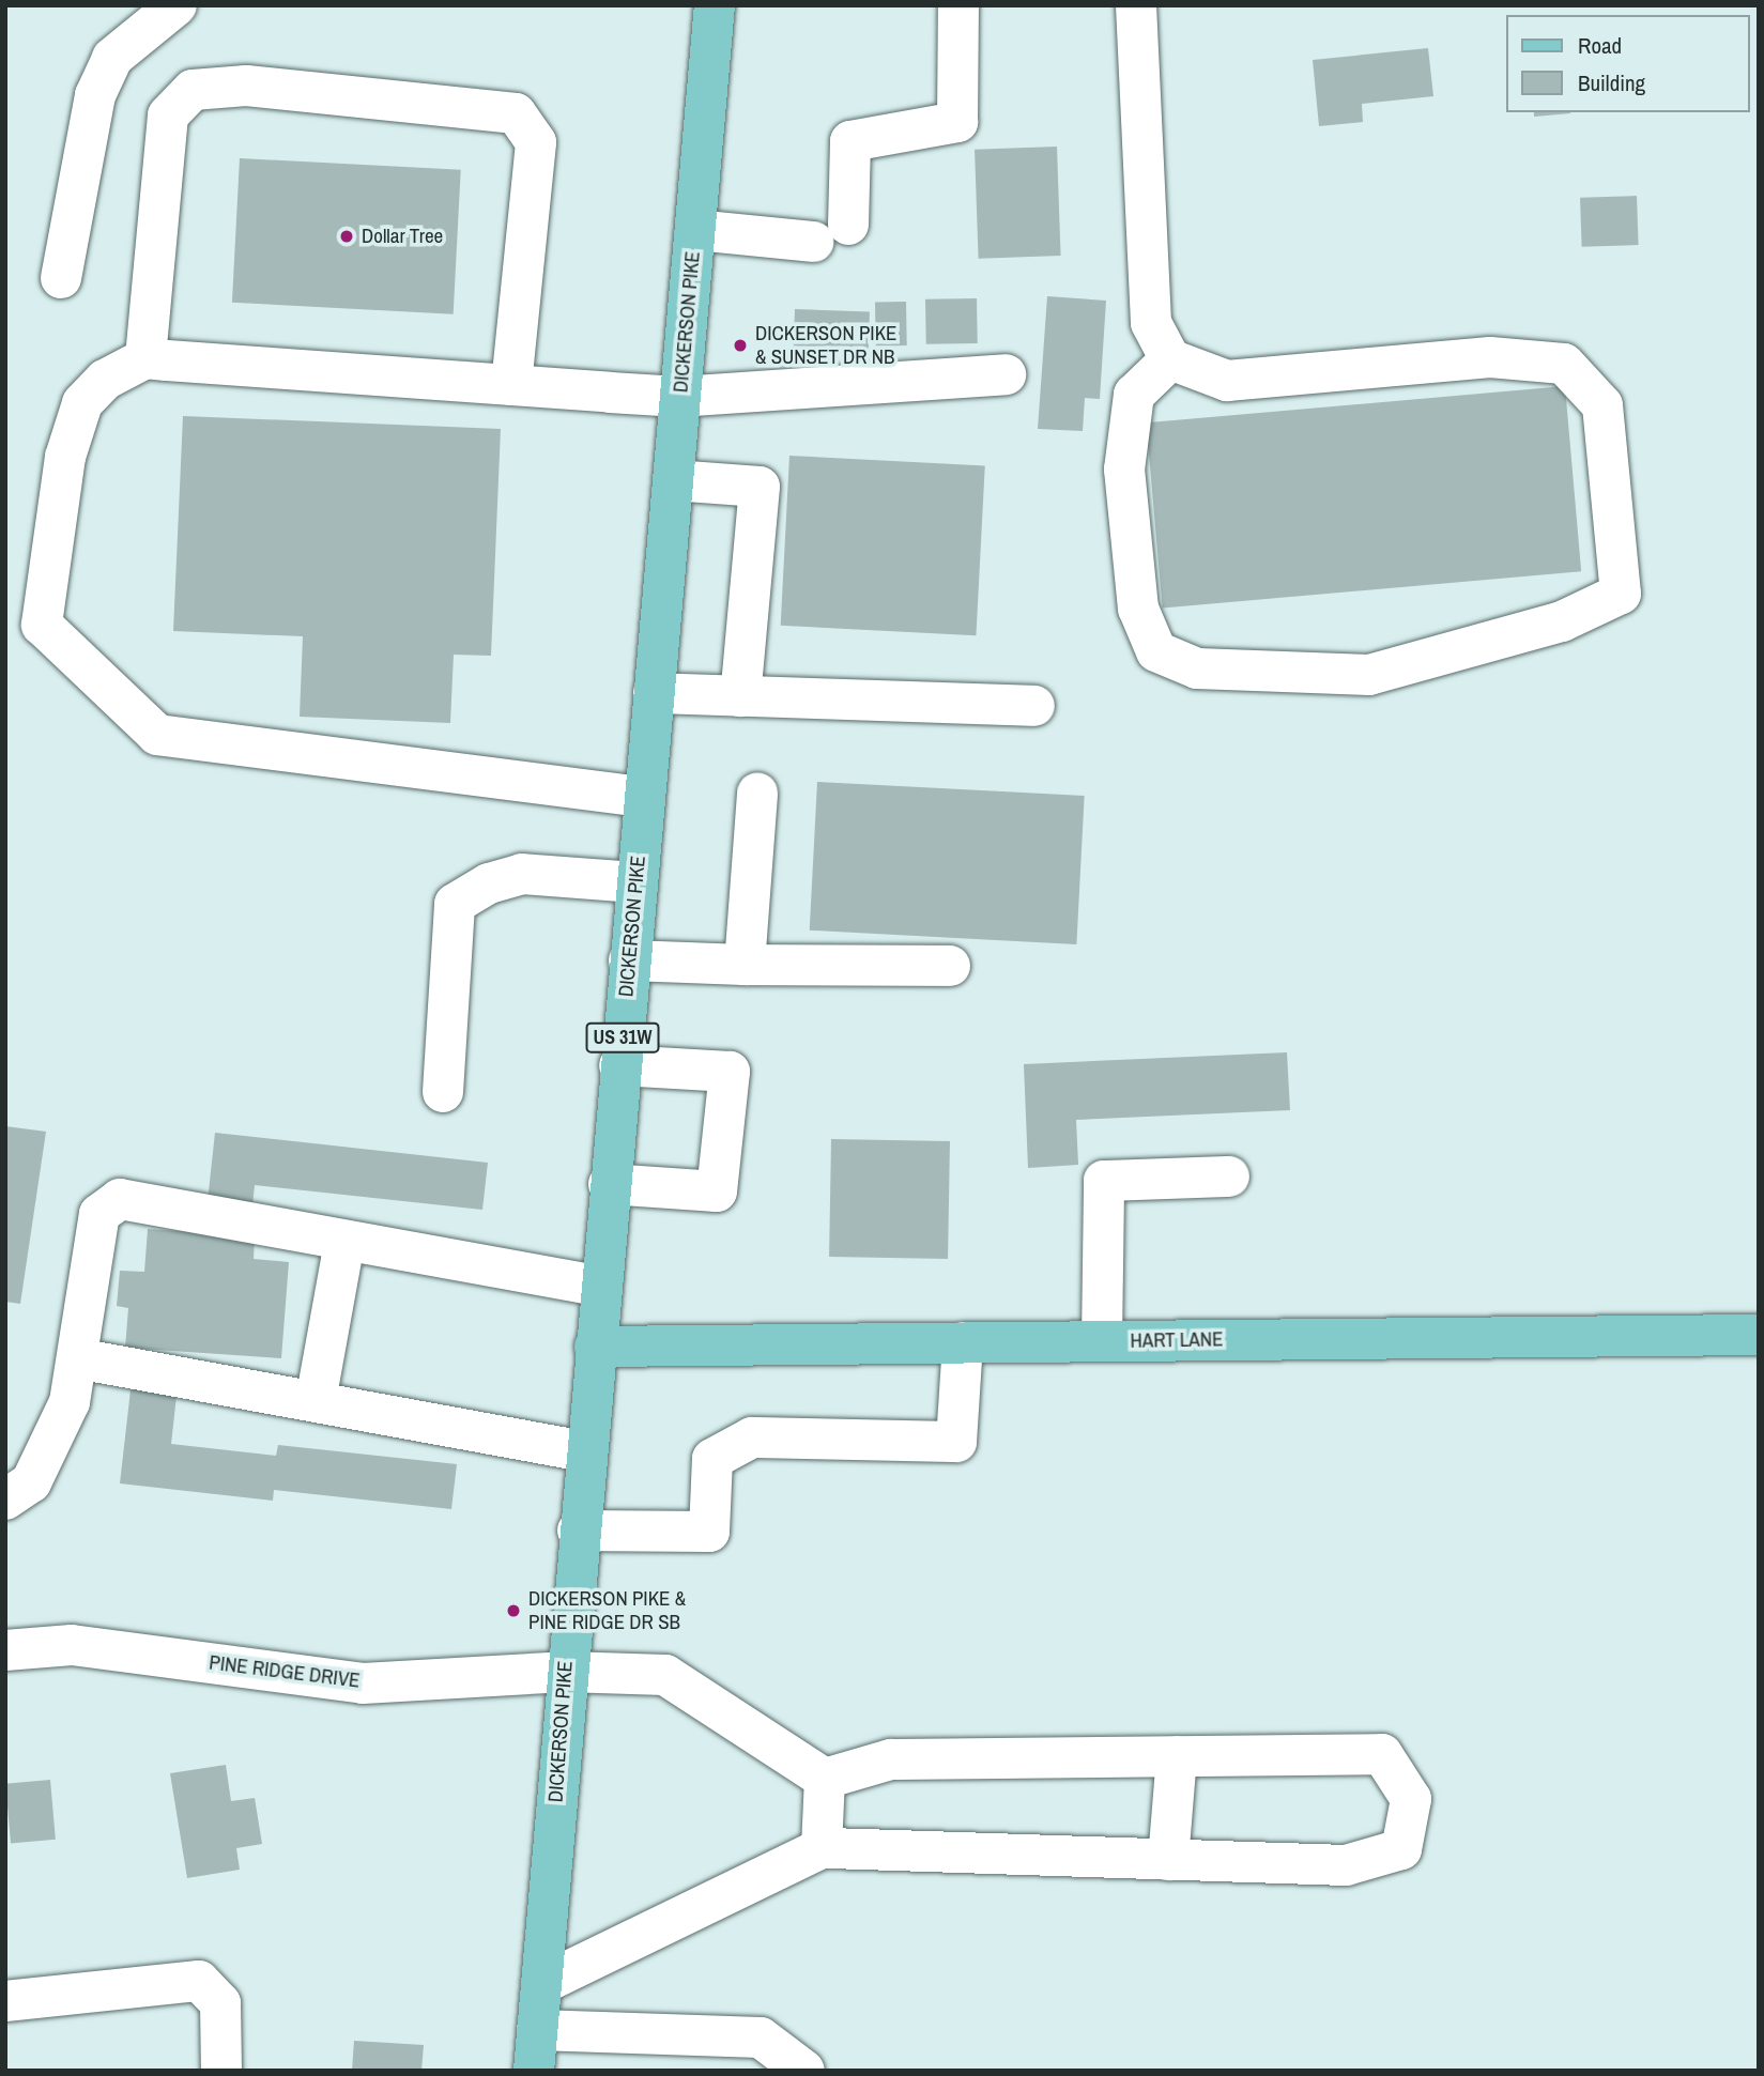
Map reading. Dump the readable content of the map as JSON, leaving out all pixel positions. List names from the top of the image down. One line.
{"streets":{"main road":["DICKERSON PIKE","US 31W","HART LANE"],"street":["PINE RIDGE DRIVE"]},"crossings":[["DICKERSON PIKE","HART LANE"],["DICKERSON PIKE","PINE RIDGE DRIVE"]],"places":["Dollar Tree","DICKERSON PIKE & SUNSET DR NB","DICKERSON PIKE & PINE RIDGE DR SB"],"legend":["Road","Building"]}
